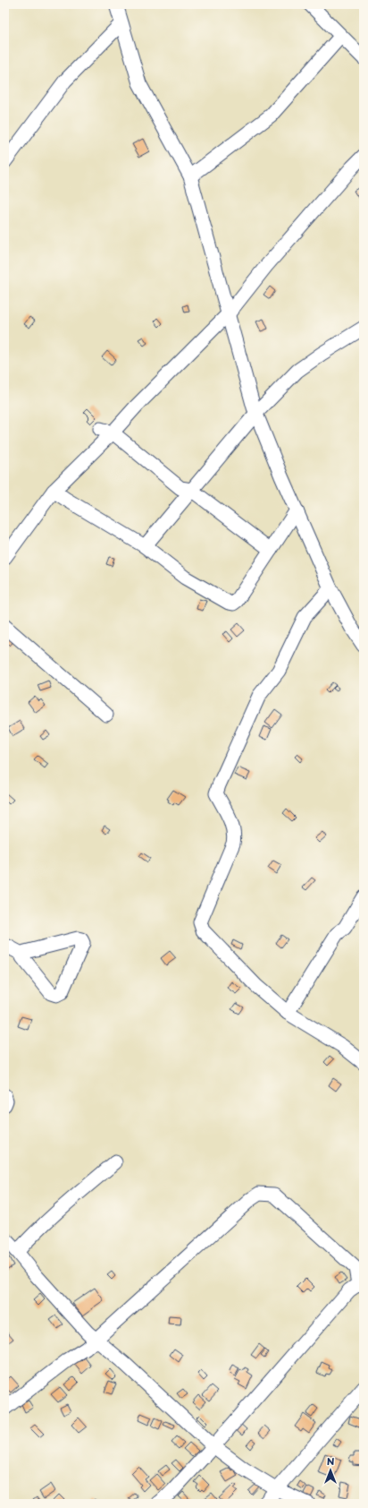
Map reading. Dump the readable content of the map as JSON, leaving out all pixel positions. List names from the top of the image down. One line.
{"north":"top"}
